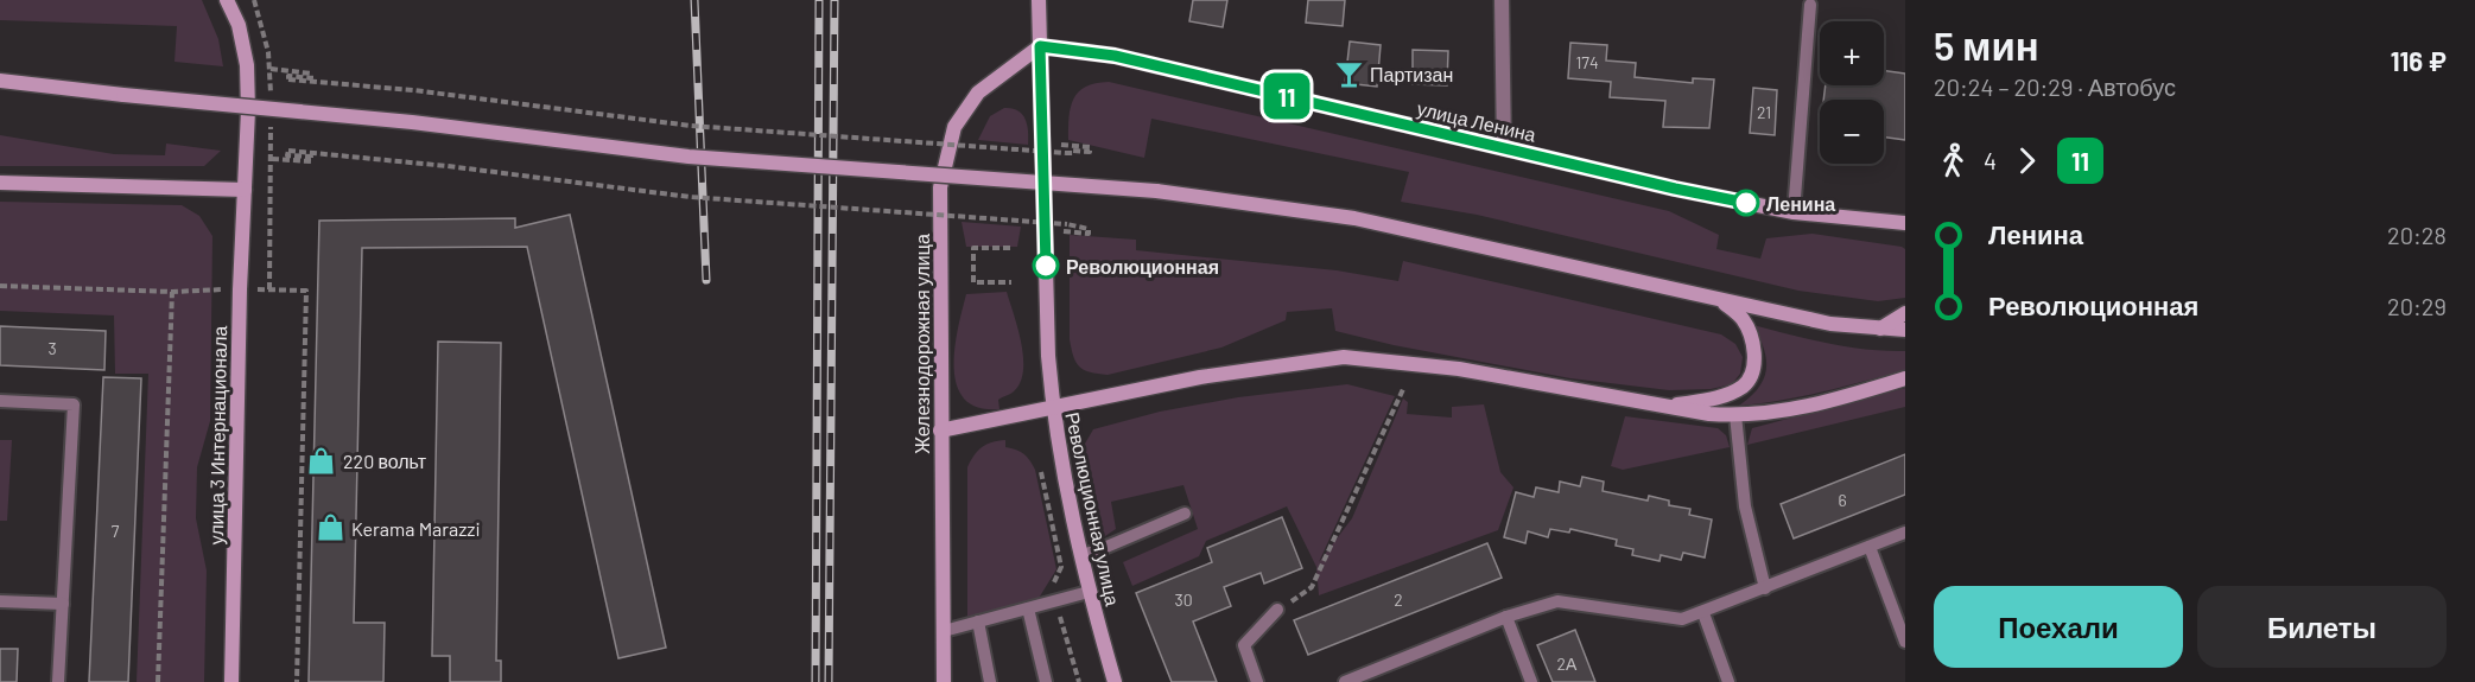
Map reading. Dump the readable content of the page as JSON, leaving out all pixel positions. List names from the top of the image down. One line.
{"streets":{"main road":["улица Ленина","Железнодорожная улица","улица 3 Интернационала","Революционная улица"]},"crossings":[["улица Ленина","Железнодорожная улица"],["улица Ленина","Революционная улица"],["Железнодорожная улица","Революционная улица"]],"places":{"bar":["Партизан"],"other":["Ленина","Революционная"],"shop":["220 вольт","Kerama Marazzi"]},"lines":["bus line 11"],"house_numbers":["174","21","3","6","7","30","2","2А"],"page":{"on_map":"11","heading":["5 мин","20:24 – 20:29 · Автобус","116 ₽"],"map_buttons":["+","−"],"legs":["4","11"],"list":[{"name":"Ленина","value":"20:28"},{"name":"Революционная","value":"20:29"}],"buttons":["Поехали","Билеты"]}}
